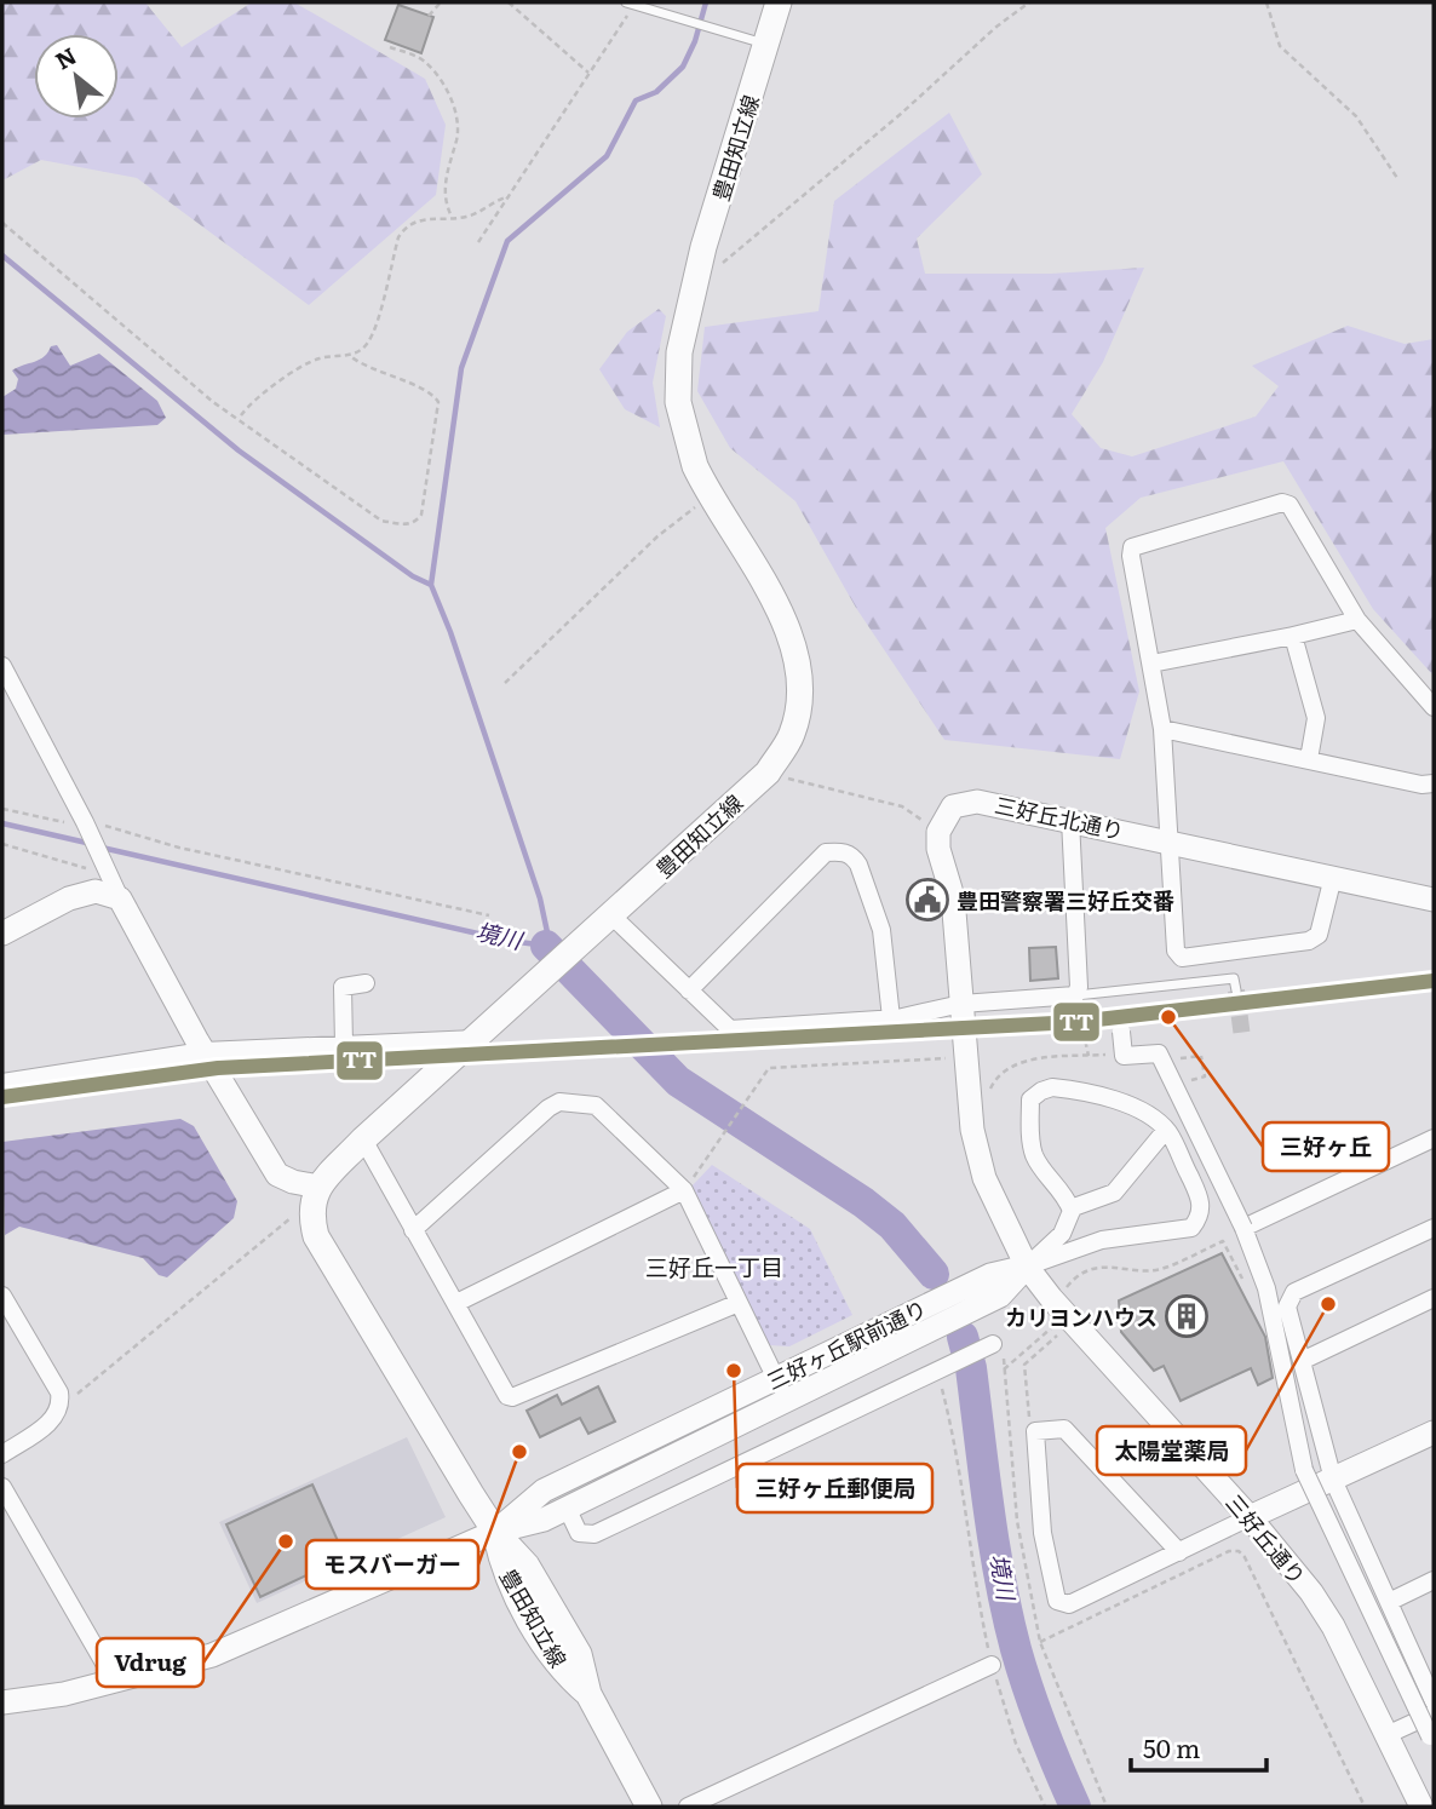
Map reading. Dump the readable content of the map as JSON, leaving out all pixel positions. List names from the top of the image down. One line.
{"streets":{"main road":["豊田知立線"],"street":["三好丘北通り","三好ヶ丘駅前通り","三好丘通り"]},"crossings":[["豊田知立線","三好ヶ丘駅前通り"],["三好ヶ丘駅前通り","三好丘通り"]],"districts":["三好丘一丁目"],"water":["境川"],"places":{"public building":["豊田警察署三好丘交番"],"other":["三好ヶ丘","太陽堂薬局","三好ヶ丘郵便局","モスバーガー","Vdrug"],"building":["カリヨンハウス"]},"lines":["transit line TT"],"scale_bar":"50 m","north":"top left"}
